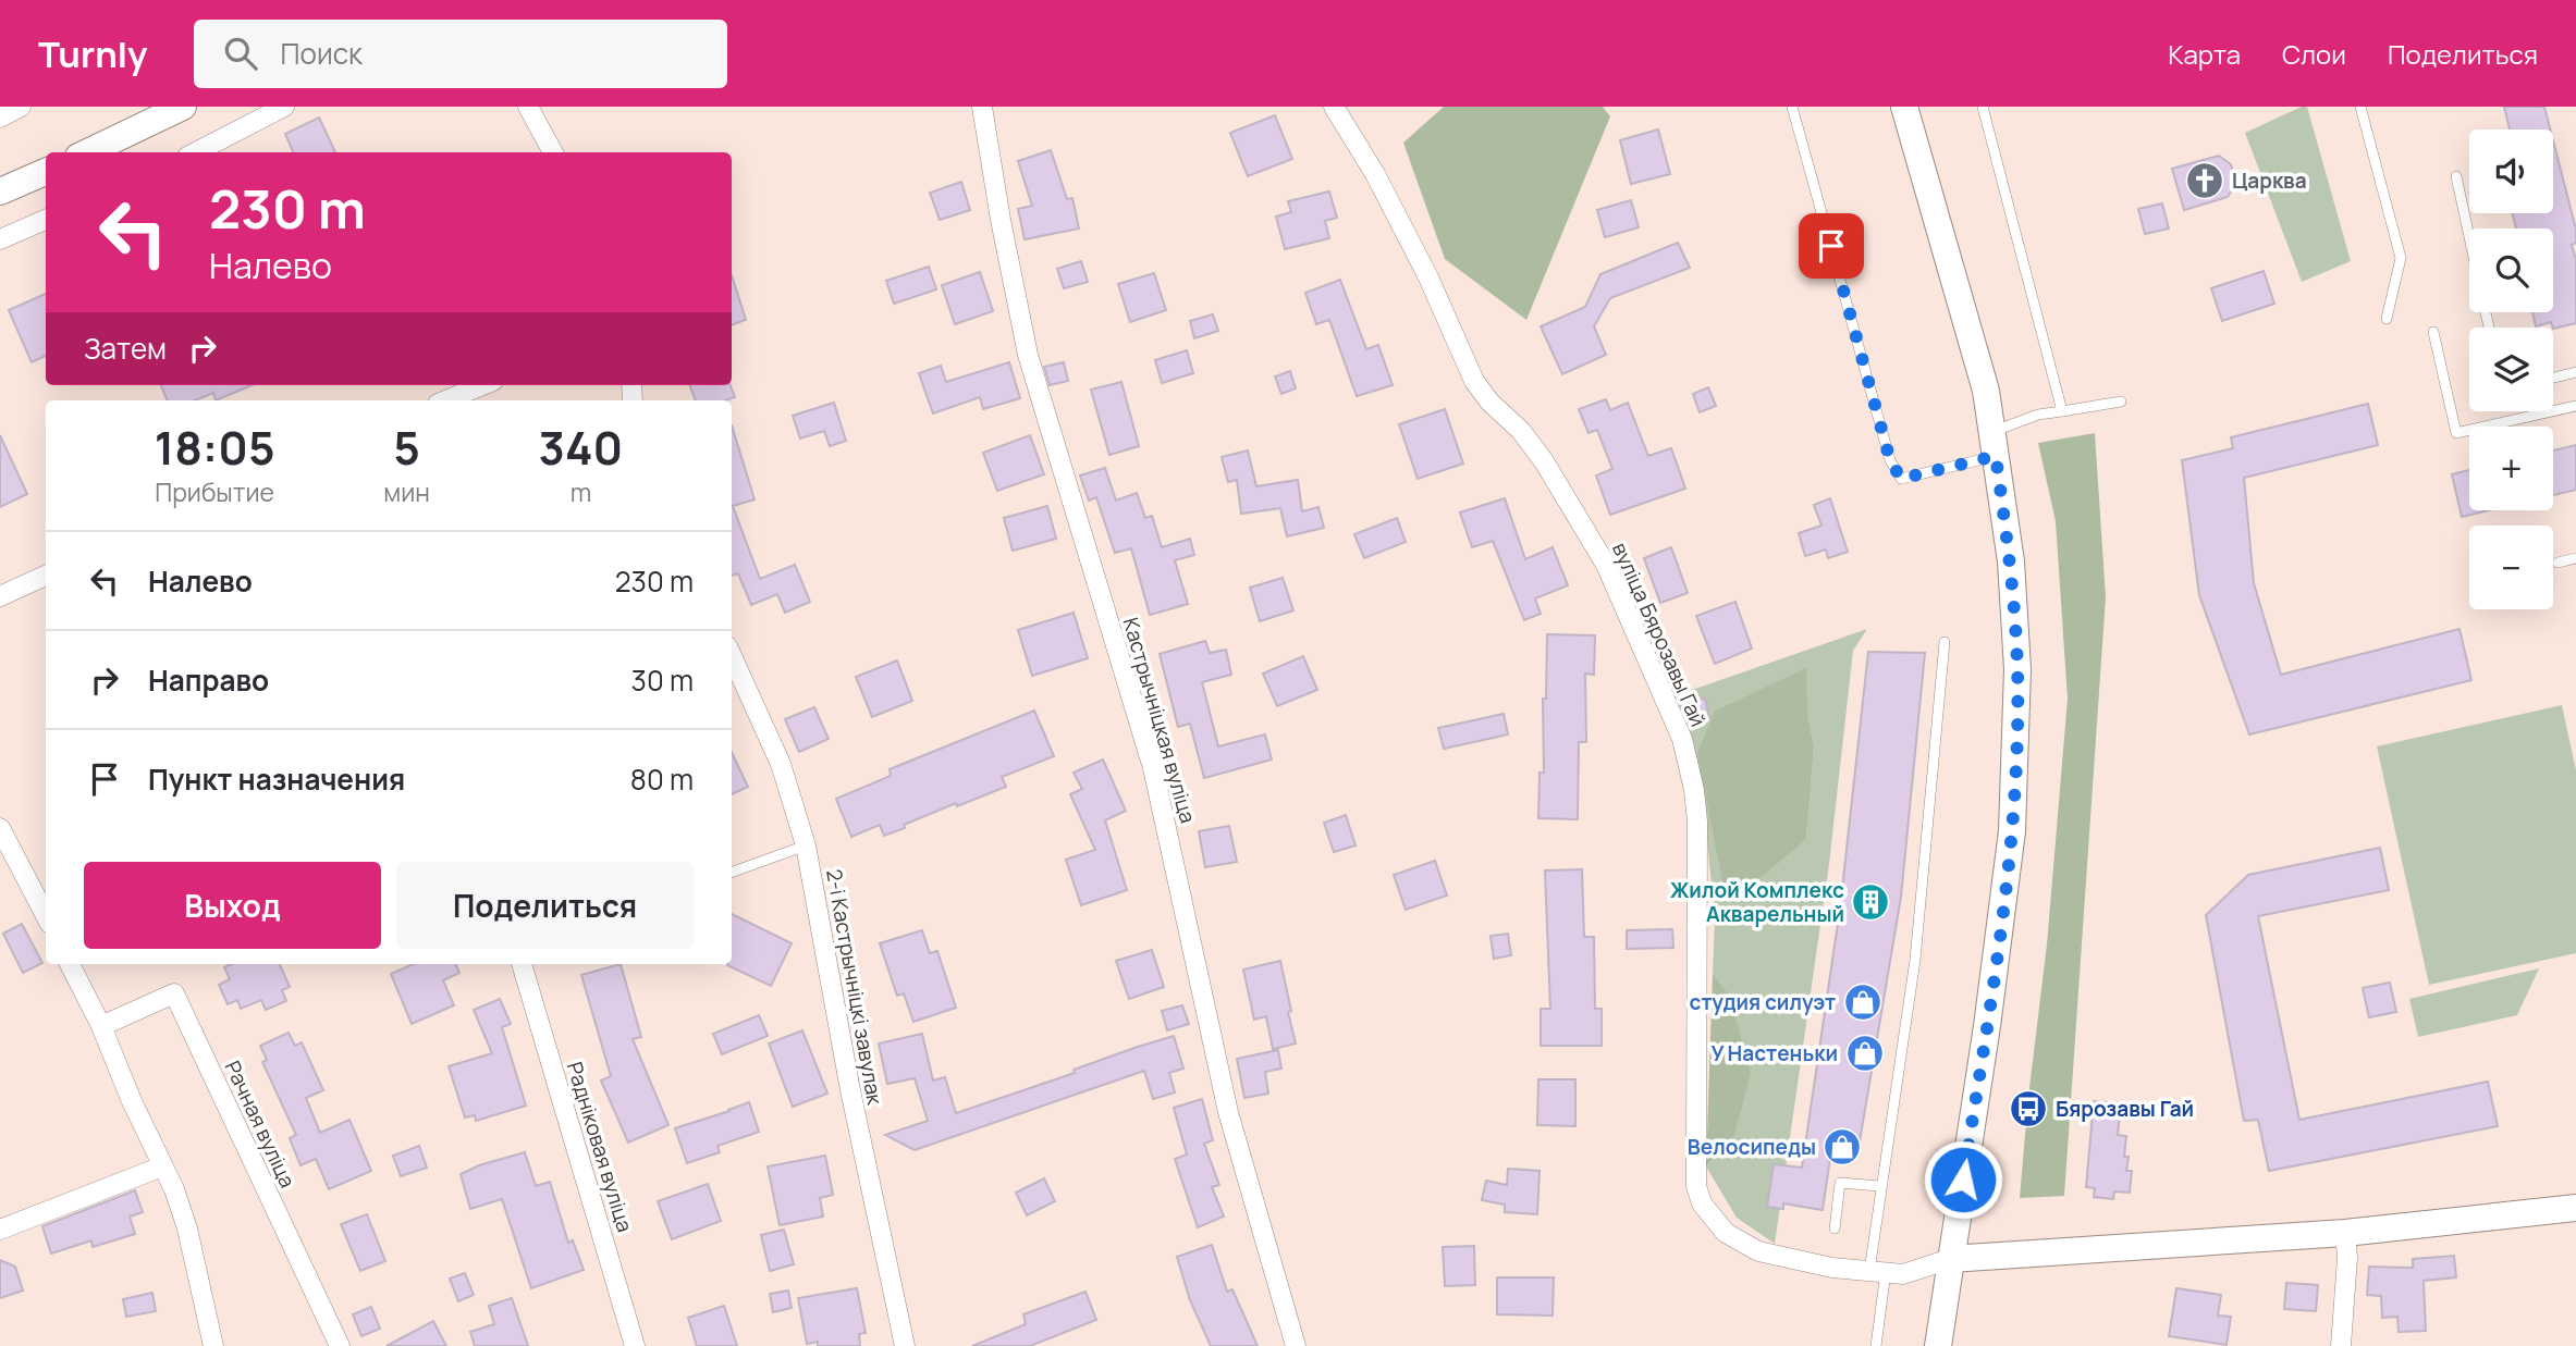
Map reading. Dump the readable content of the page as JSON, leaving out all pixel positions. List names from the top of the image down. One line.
{"streets":{"street":["вуліца Бярозавы Гай","Кастрычніцкая вуліца","2-і Кастрычніцкі завулак","Рачная вуліца","Радніковая вуліца"]},"places":{"church":["Царква"],"building":["Жилой Комплекс Акварельный"],"shop":["студия силуэт","У Настеньки","Велосипеды"],"bus stop":["Бярозавы Гай"]},"page":{"header":"Turnly","search":"Поиск","nav":["Карта","Слои","Поделиться"],"map_buttons":["+","−"],"turn":["230 m","Налево"],"then":"Затем","eta":["18:05","Прибытие","5","мин","340","m"],"list":[{"name":"Налево","value":"230 m"},{"name":"Направо","value":"30 m"},{"name":"Пункт назначения","value":"80 m"}],"buttons":["Выход","Поделиться"]}}
